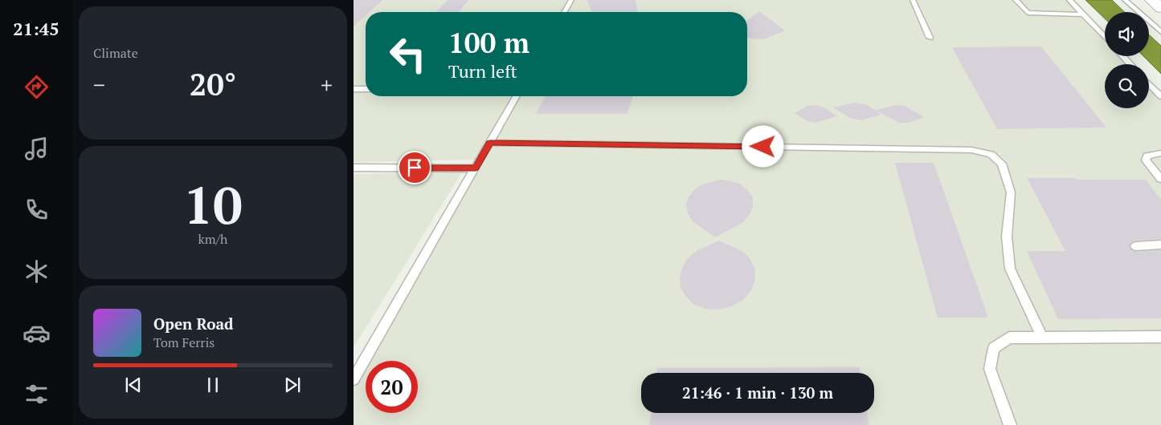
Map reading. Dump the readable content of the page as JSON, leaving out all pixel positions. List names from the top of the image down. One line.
{"page":{"tabs":"21:45","tile":["Climate",["10","km/h"]],"turn":["100 m","Turn left"],"heat":["−","20°","+"],"song":["Open Road","Tom Ferris"],"limit":"20","trip":"21:46 · 1 min · 130 m"}}
